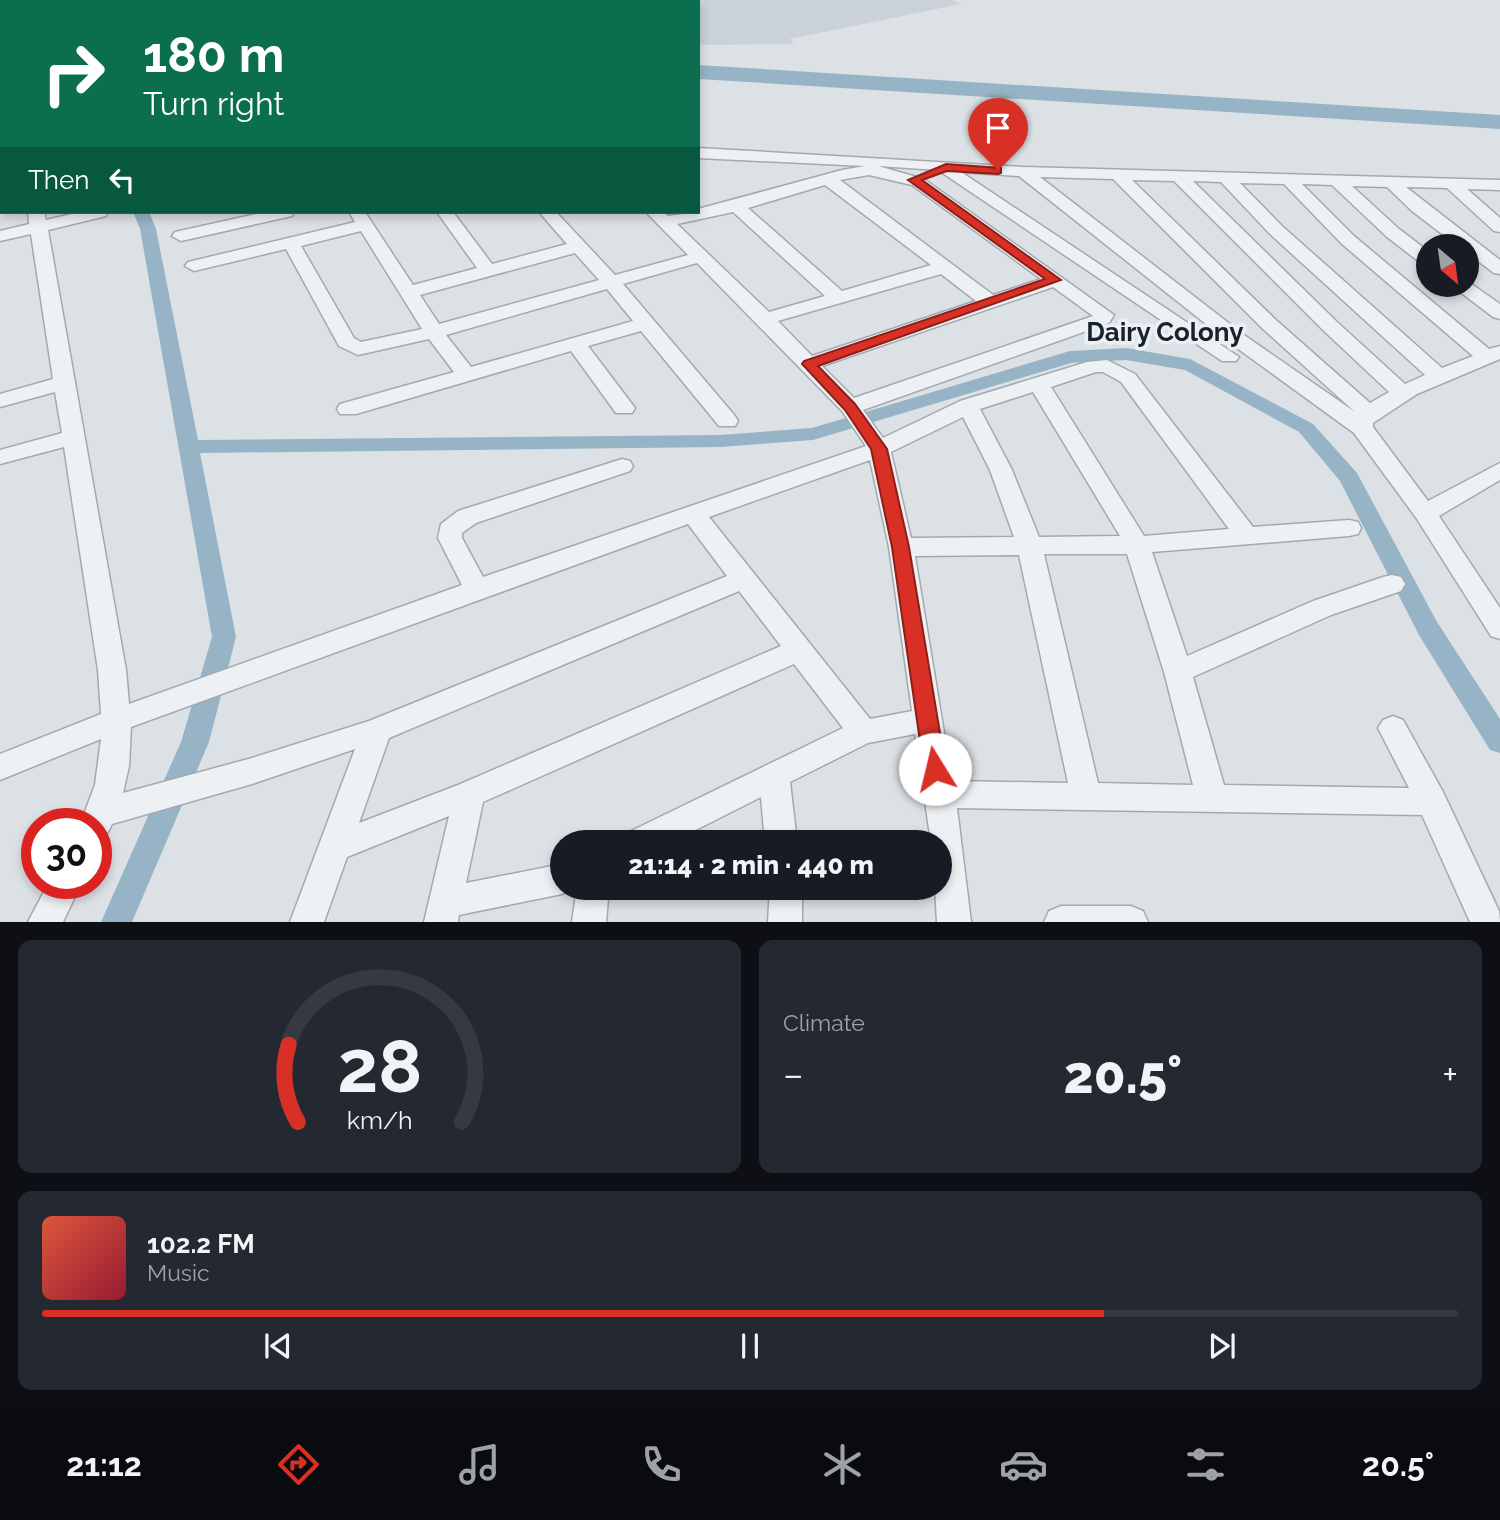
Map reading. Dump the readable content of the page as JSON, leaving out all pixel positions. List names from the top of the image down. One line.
{"districts":["Dairy Colony"],"north":"bottom right","page":{"turn":["180 m","Turn right"],"then":"Then","limit":"30","trip":"21:14 · 2 min · 440 m","tile":"Climate","heat":["−","20.5°","+"],"song":["102.2 FM","Music"],"tabs":["21:12","20.5°"],"gauge":["28","km/h"]}}
